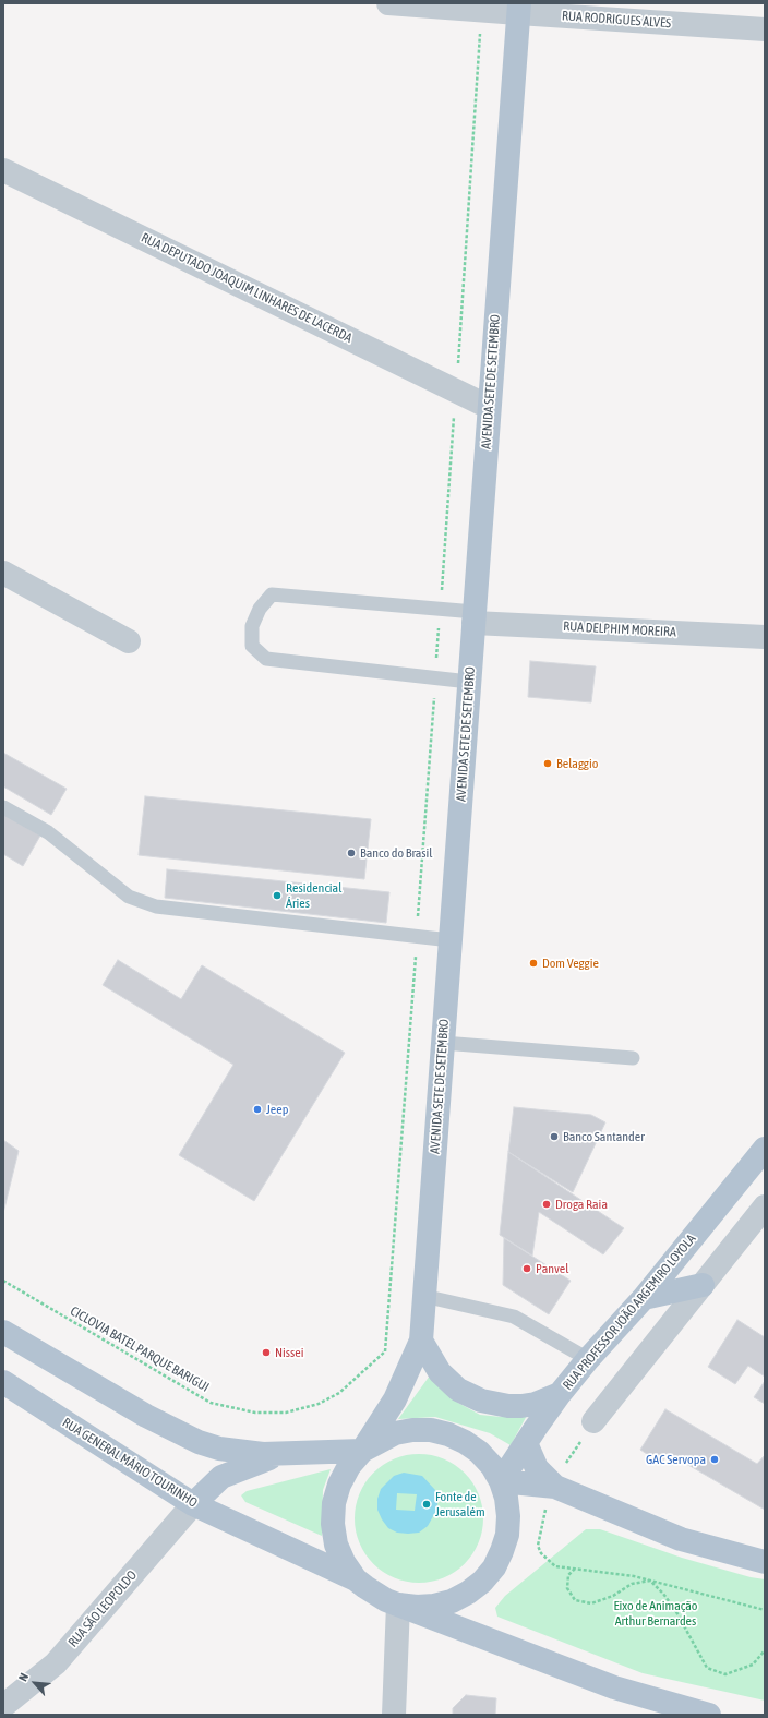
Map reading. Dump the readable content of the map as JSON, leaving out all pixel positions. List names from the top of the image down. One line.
{"streets":{"main road":["AVENIDA SETE DE SETEMBRO","RUA PROFESSOR JOÃO ARGEMIRO LOYOLA","RUA GENERAL MÁRIO TOURINHO"],"street":["RUA RODRIGUES ALVES","RUA DEPUTADO JOAQUIM LINHARES DE LACERDA","RUA DELPHIM MOREIRA","RUA SÃO LEOPOLDO"],"path":["CICLOVIA BATEL PARQUE BARIGUI"]},"crossings":[["RUA RODRIGUES ALVES","AVENIDA SETE DE SETEMBRO"],["RUA DEPUTADO JOAQUIM LINHARES DE LACERDA","AVENIDA SETE DE SETEMBRO"],["AVENIDA SETE DE SETEMBRO","RUA DELPHIM MOREIRA"],["AVENIDA SETE DE SETEMBRO","RUA GENERAL MÁRIO TOURINHO"],["RUA GENERAL MÁRIO TOURINHO","RUA SÃO LEOPOLDO"]],"parks":["Eixo de Animação Arthur Bernardes"],"places":["Belaggio","Banco do Brasil","Residencial Áries","Dom Veggie","Jeep","Banco Santander","Droga Raia","Panvel","Nissei","GAC Servopa","Fonte de Jerusalém"],"north":"top left"}
